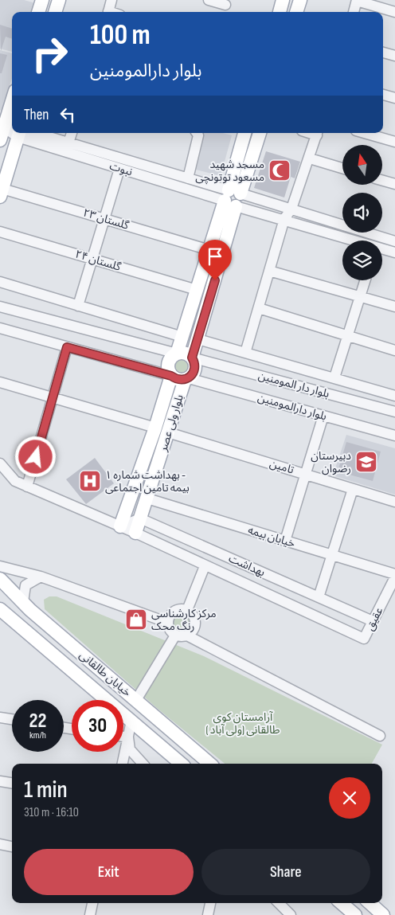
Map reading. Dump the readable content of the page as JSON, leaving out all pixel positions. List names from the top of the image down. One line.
{"streets":{"main road":["بلوار ولی عصر","خیابان طالقانی"],"street":["نبوت","گلستان ۲۳","گلستان ۲۴","بلوار دار المومنین","بلوار دارالمومنین","تامین","خیابان بیمه","بهداشت","عقیق"]},"crossings":[["بلوار دار المومنین","بلوار دارالمومنین"],["بلوار دار المومنین","بلوار ولی عصر"],["بلوار دارالمومنین","بلوار ولی عصر"],["بلوار ولی عصر","تامین"],["بلوار ولی عصر","خیابان بیمه"],["بلوار ولی عصر","بهداشت"],["بهداشت","عقیق"]],"parks":["آرامستان کوی طالقانی (ولی آباد )"],"places":{"mosque":["مسجد شهید مسعود توتونچی"],"school or university":["دبیرستان رضوان"],"hospital":["بهداشت شماره ۱ - بیمه تامین اجتماعی"],"shop":["مرکز کارشناسی رنگ محک"]},"north":"top","page":{"turn":["100 m","بلوار دارالمومنین"],"then":"Then","speed":"22 km/h","limit":"30","heading":["1 min","310 m · 16:10"],"buttons":["Exit","Share"]}}
